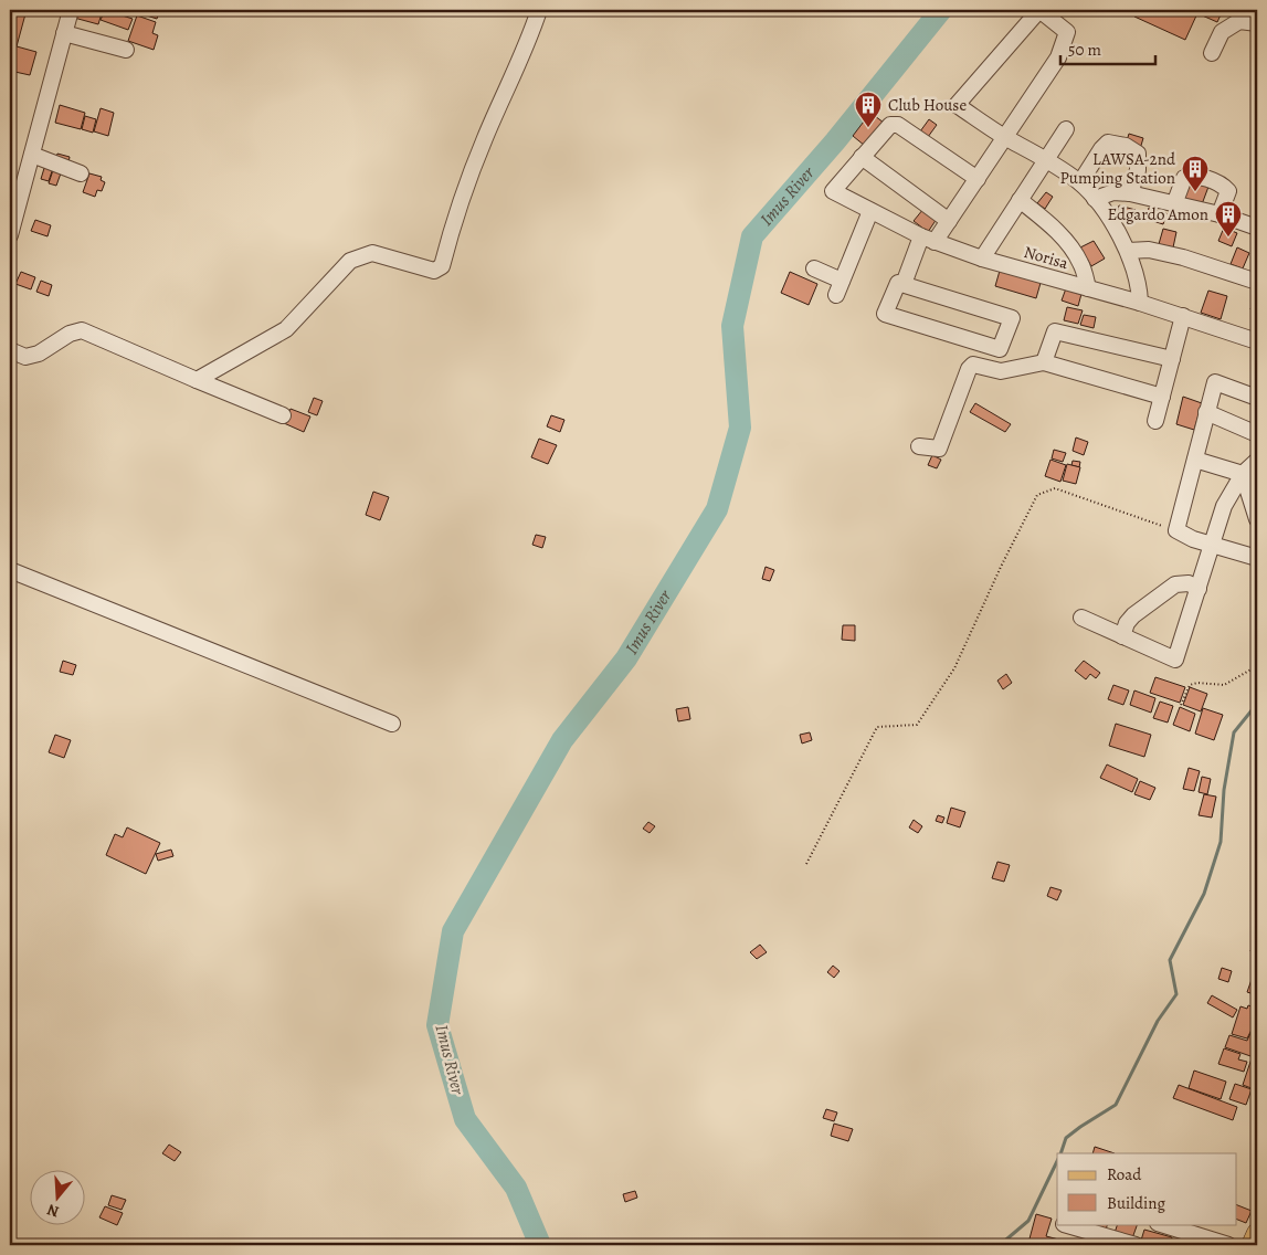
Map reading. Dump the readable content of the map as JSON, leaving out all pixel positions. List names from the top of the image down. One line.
{"streets":{"street":["Norisa"]},"water":["Imus River"],"places":{"building":["Club House","LAWSA-2nd Pumping Station","Edgardo Amon"]},"legend":["Road","Building"],"scale_bar":"50 m","north":"bottom"}
